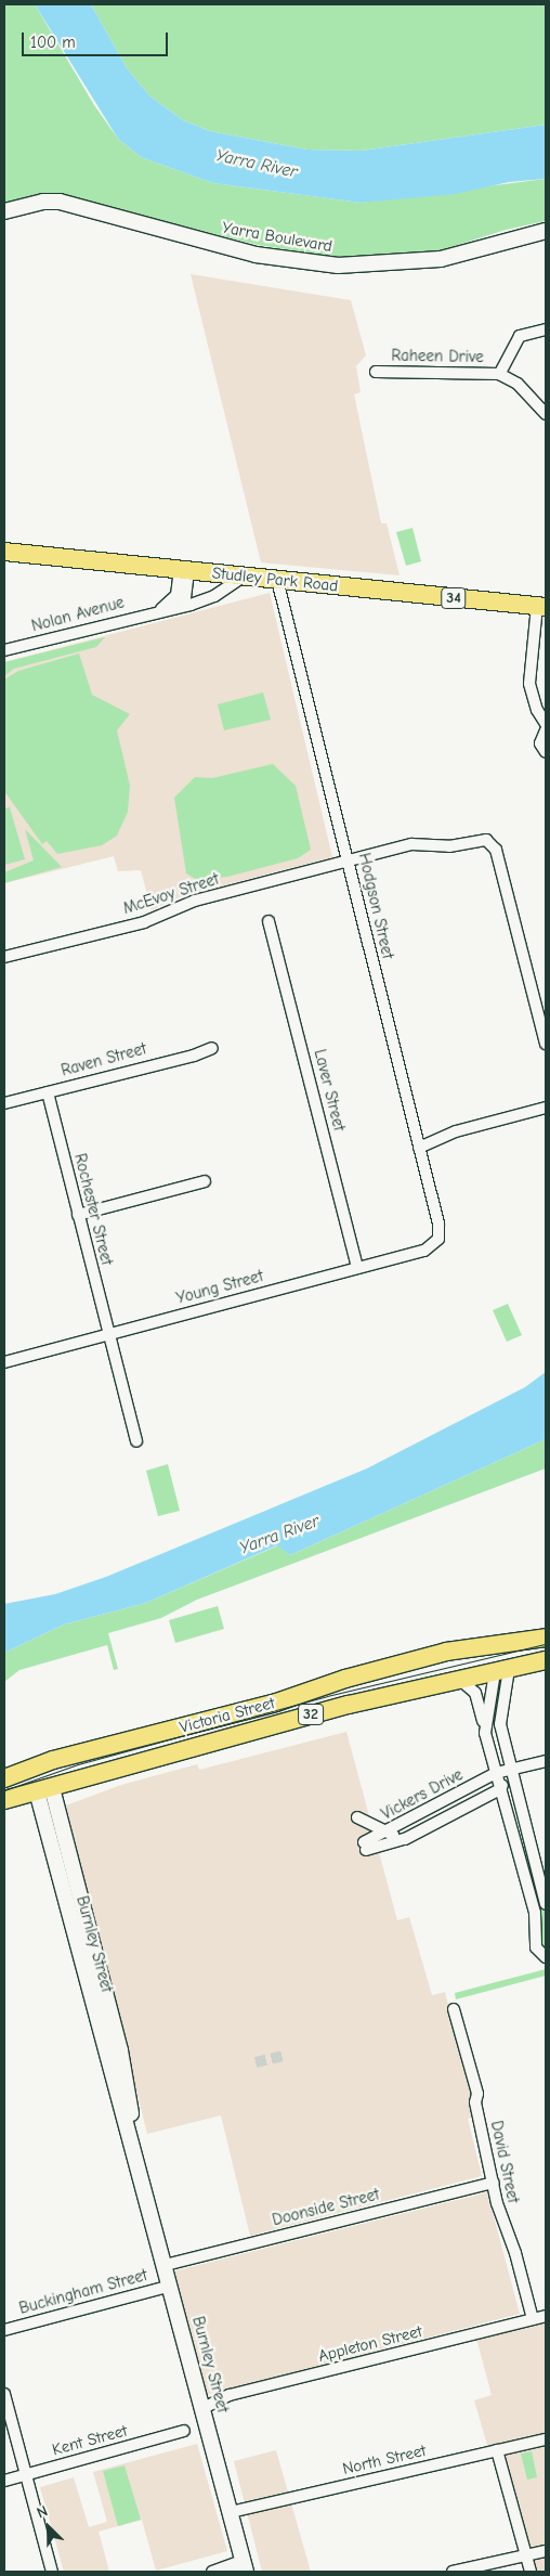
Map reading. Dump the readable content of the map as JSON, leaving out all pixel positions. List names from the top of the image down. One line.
{"streets":{"main road":["Yarra Boulevard","Studley Park Road","34","32","Victoria Street","Burnley Street"],"street":["Raheen Drive","Nolan Avenue","McEvoy Street","Hodgson Street","Raven Street","Laver Street","Rochester Street","Young Street","Vickers Drive","David Street","Doonside Street","Buckingham Street","Appleton Street","Kent Street","North Street"]},"crossings":[["Studley Park Road","Nolan Avenue"],["Studley Park Road","Hodgson Street"],["McEvoy Street","Hodgson Street"],["Hodgson Street","Young Street"],["Raven Street","Rochester Street"],["Laver Street","Young Street"],["Rochester Street","Young Street"],["Victoria Street","Burnley Street"],["Burnley Street","Doonside Street"],["Burnley Street","Buckingham Street"],["Burnley Street","Appleton Street"],["Burnley Street","North Street"],["David Street","Doonside Street"],["David Street","Appleton Street"]],"water":["Yarra River"],"scale_bar":"100 m","north":"top left"}
